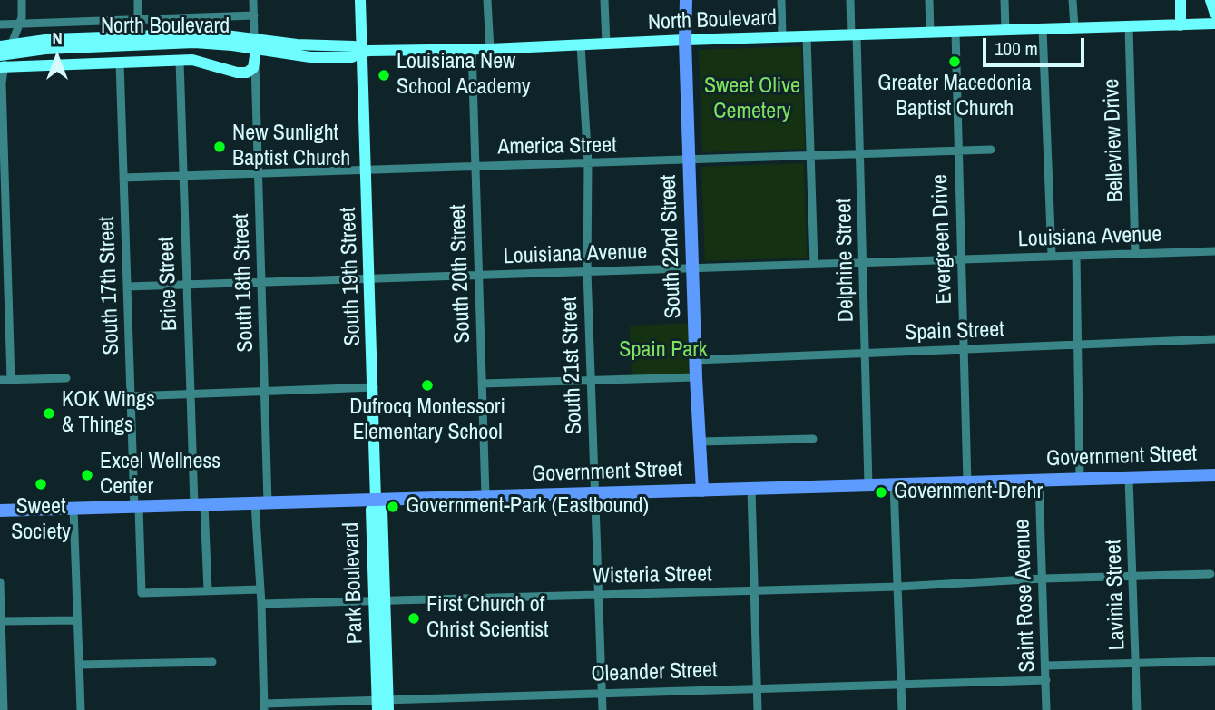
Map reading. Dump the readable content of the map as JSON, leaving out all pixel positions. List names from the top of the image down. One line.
{"streets":{"main road":["South 22nd Street","Government Street"],"street":["North Boulevard","Belleview Drive","America Street","Louisiana Avenue","Evergreen Drive","Delphine Street","South 20th Street","South 19th Street","South 18th Street","Brice Street","South 17th Street","Spain Street","South 21st Street","Wisteria Street","Park Boulevard","Lavinia Street","Saint Rose Avenue","Oleander Street"]},"crossings":[["North Boulevard","Belleview Drive"],["North Boulevard","Evergreen Drive"],["North Boulevard","South 22nd Street"],["North Boulevard","Delphine Street"],["North Boulevard","South 20th Street"],["North Boulevard","South 19th Street"],["North Boulevard","South 18th Street"],["North Boulevard","Brice Street"],["North Boulevard","South 17th Street"],["North Boulevard","South 21st Street"],["Belleview Drive","Louisiana Avenue"],["America Street","Evergreen Drive"],["America Street","South 22nd Street"],["America Street","Delphine Street"],["America Street","South 20th Street"],["America Street","South 19th Street"],["America Street","South 18th Street"],["America Street","Brice Street"],["America Street","South 17th Street"],["America Street","South 21st Street"],["Louisiana Avenue","Evergreen Drive"],["Louisiana Avenue","South 22nd Street"],["Louisiana Avenue","Delphine Street"],["Louisiana Avenue","South 20th Street"],["Louisiana Avenue","South 19th Street"],["Louisiana Avenue","South 18th Street"],["Louisiana Avenue","Brice Street"],["Louisiana Avenue","South 17th Street"],["Louisiana Avenue","South 21st Street"],["Evergreen Drive","Spain Street"],["Evergreen Drive","Government Street"],["South 22nd Street","Spain Street"],["South 22nd Street","Government Street"],["Delphine Street","Spain Street"],["Delphine Street","Government Street"],["South 20th Street","Government Street"],["South 19th Street","Government Street"],["South 19th Street","Park Boulevard"],["South 18th Street","Government Street"],["South 18th Street","Wisteria Street"],["South 18th Street","Oleander Street"],["Brice Street","South 17th Street"],["Brice Street","Government Street"],["South 17th Street","Government Street"],["South 21st Street","Government Street"],["South 21st Street","Wisteria Street"],["South 21st Street","Oleander Street"],["Government Street","Park Boulevard"],["Government Street","Lavinia Street"],["Government Street","Saint Rose Avenue"],["Wisteria Street","Park Boulevard"],["Wisteria Street","Lavinia Street"],["Wisteria Street","Saint Rose Avenue"],["Park Boulevard","Oleander Street"],["Saint Rose Avenue","Oleander Street"]],"parks":["Sweet Olive Cemetery","Spain Park"],"places":["Greater Macedonia Baptist Church","Louisiana New School Academy","New Sunlight Baptist Church","Dufrocq Montessori Elementary School","KOK Wings & Things","Excel Wellness Center","Sweet Society","Government-Drehr","Government-Park (Eastbound)","First Church of Christ Scientist"],"scale_bar":"100 m","north":"top"}
